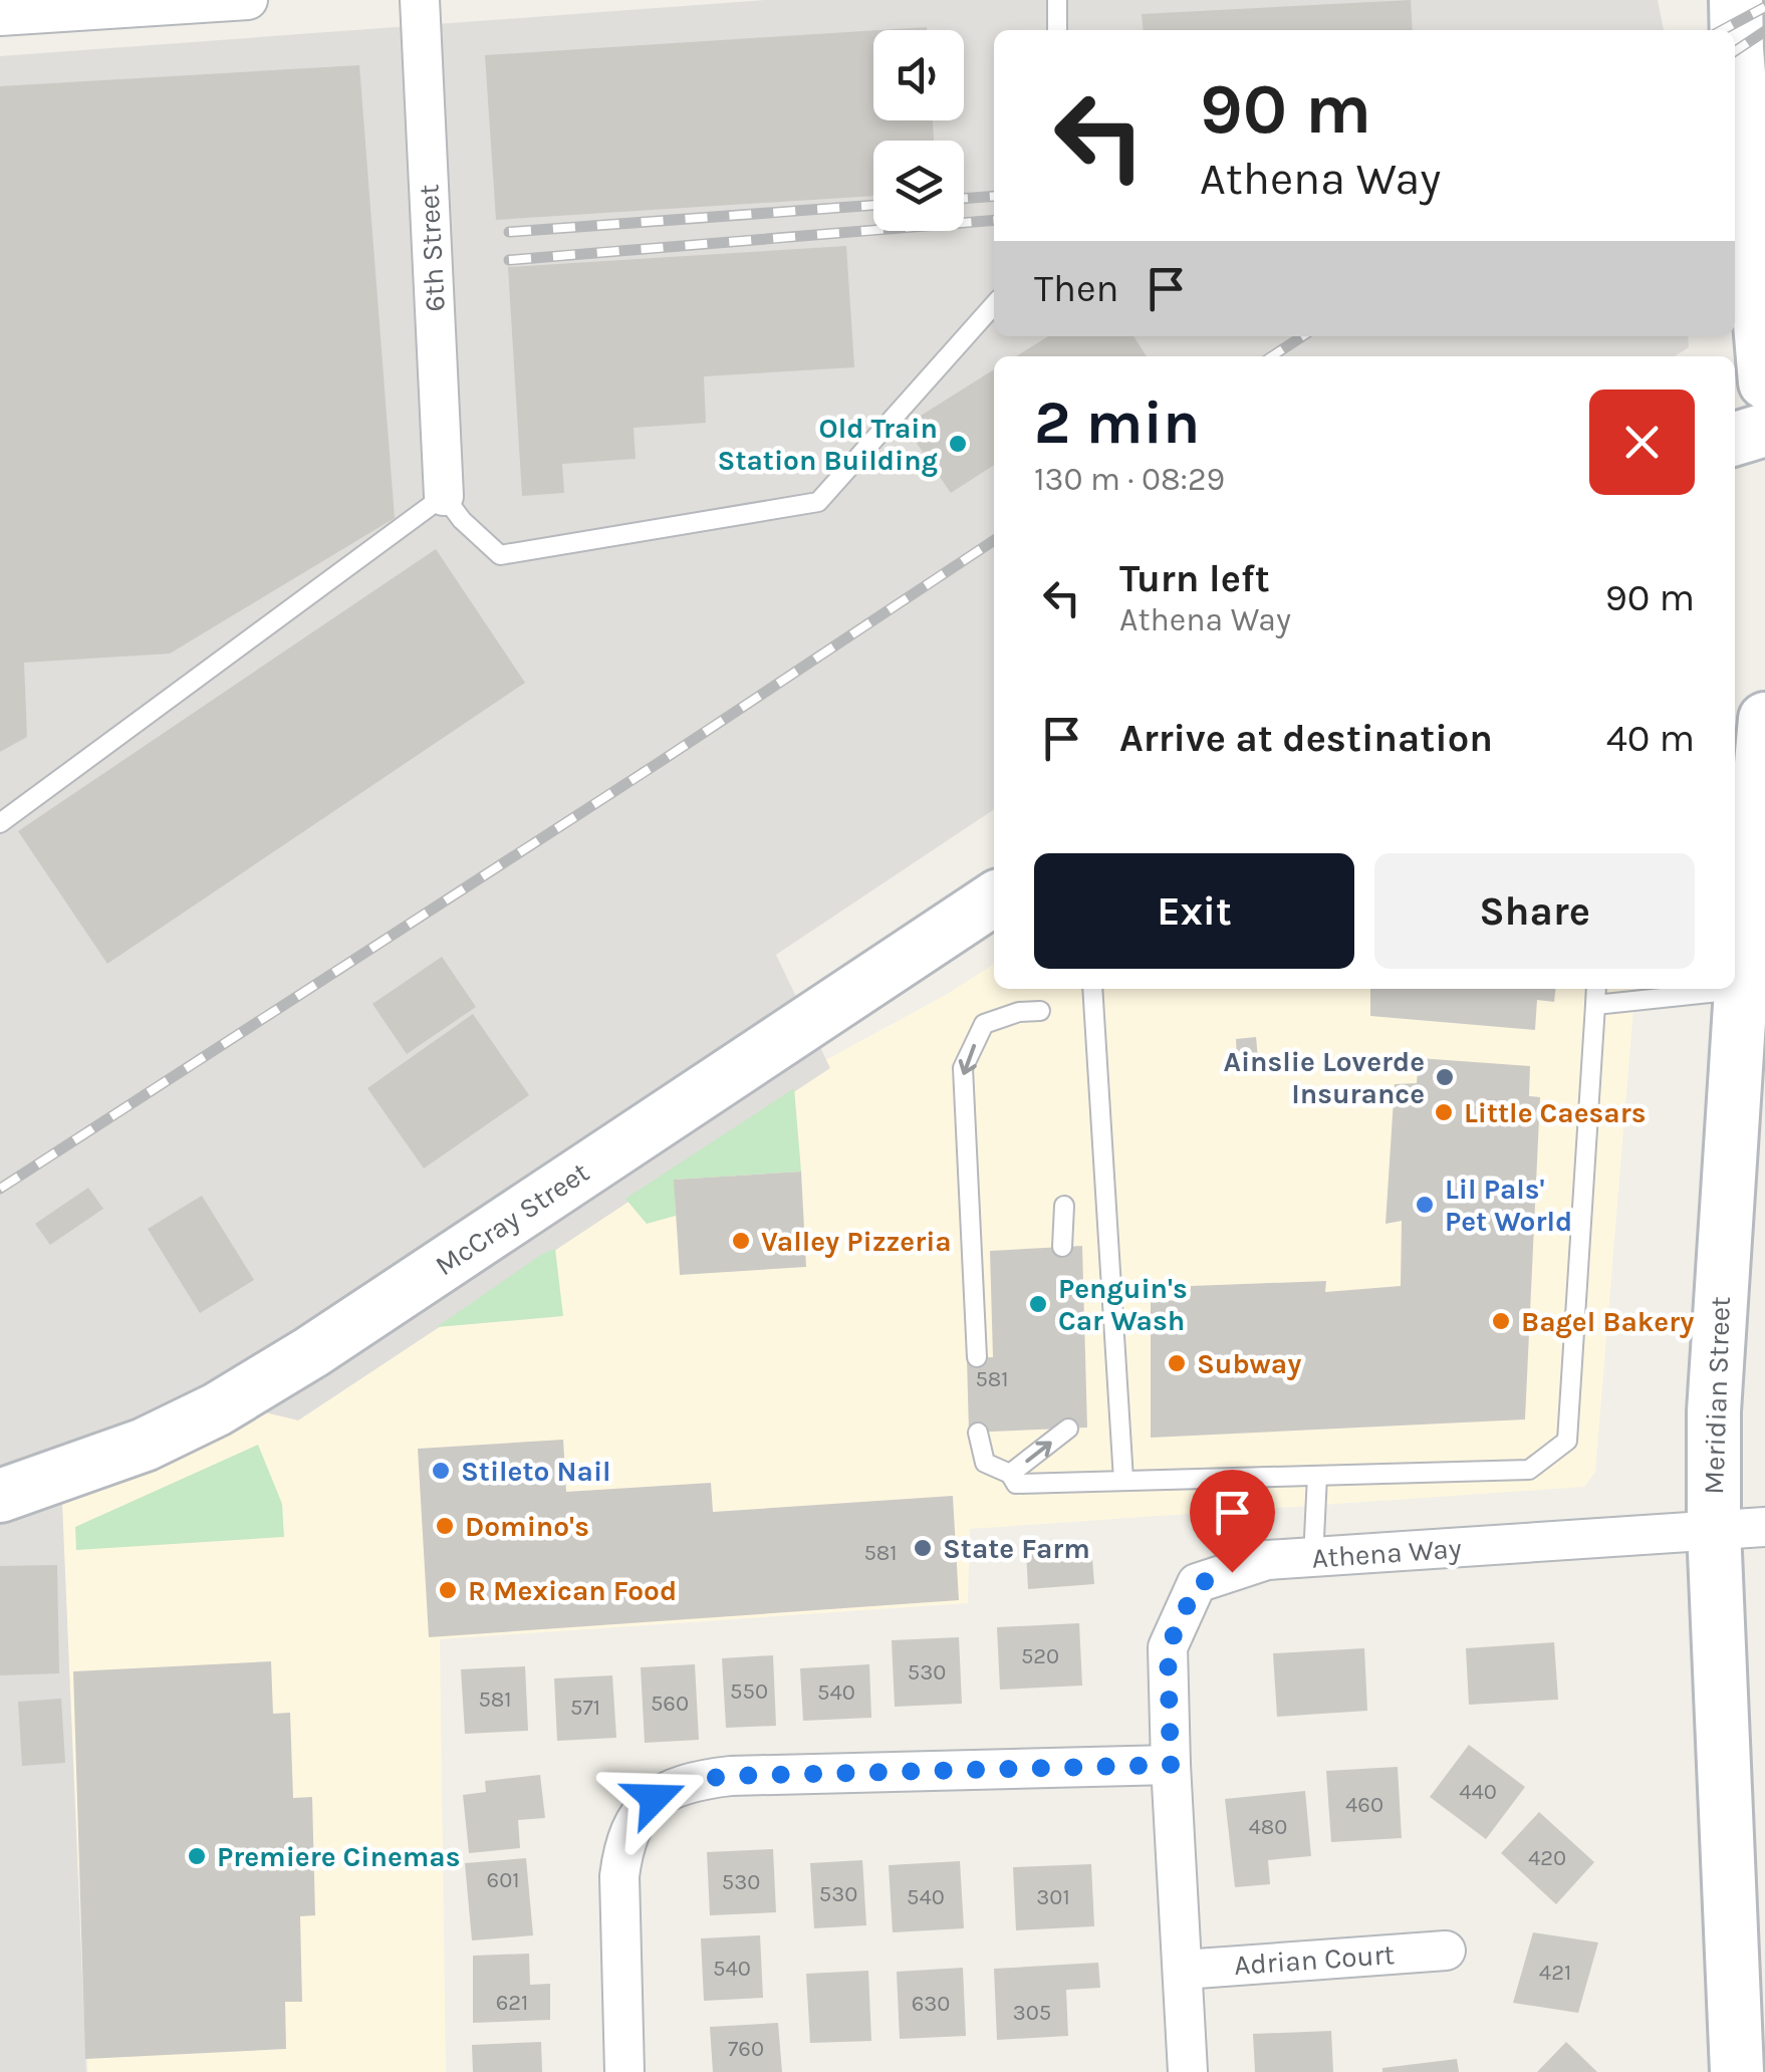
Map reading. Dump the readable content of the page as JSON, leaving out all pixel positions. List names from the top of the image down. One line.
{"streets":{"street":["6th Street","McCray Street","Meridian Street","Athena Way","Adrian Court"]},"crossings":[["Meridian Street","Athena Way"],["Athena Way","Adrian Court"]],"places":["Old Train Station Building","Ainslie Loverde Insurance","Little Caesars","Lil Pals' Pet World","Valley Pizzeria","Penguin's Car Wash","Bagel Bakery","Subway","Stileto Nail","Domino's","State Farm","R Mexican Food","Premiere Cinemas"],"house_numbers":["581","581","520","530","550","540","581","560","571","440","460","480","420","601","530","530","540","301","540","421","621","630","305","760"],"page":{"turn":["90 m","Athena Way"],"then":"Then","heading":["2 min","130 m · 08:29"],"list":[{"name":"Turn left","note":"Athena Way","value":"90 m"},{"name":"Arrive at destination","value":"40 m"}],"buttons":["Exit","Share"]}}
